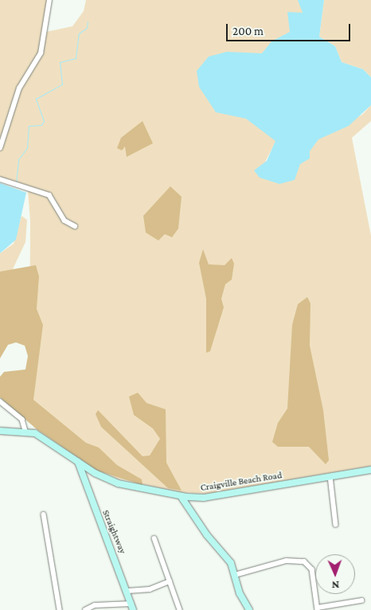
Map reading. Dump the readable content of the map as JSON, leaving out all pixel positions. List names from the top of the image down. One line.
{"streets":{"main road":["Craigville Beach Road","Straightway"]},"crossings":[["Craigville Beach Road","Straightway"]],"scale_bar":"200 m","north":"bottom"}
